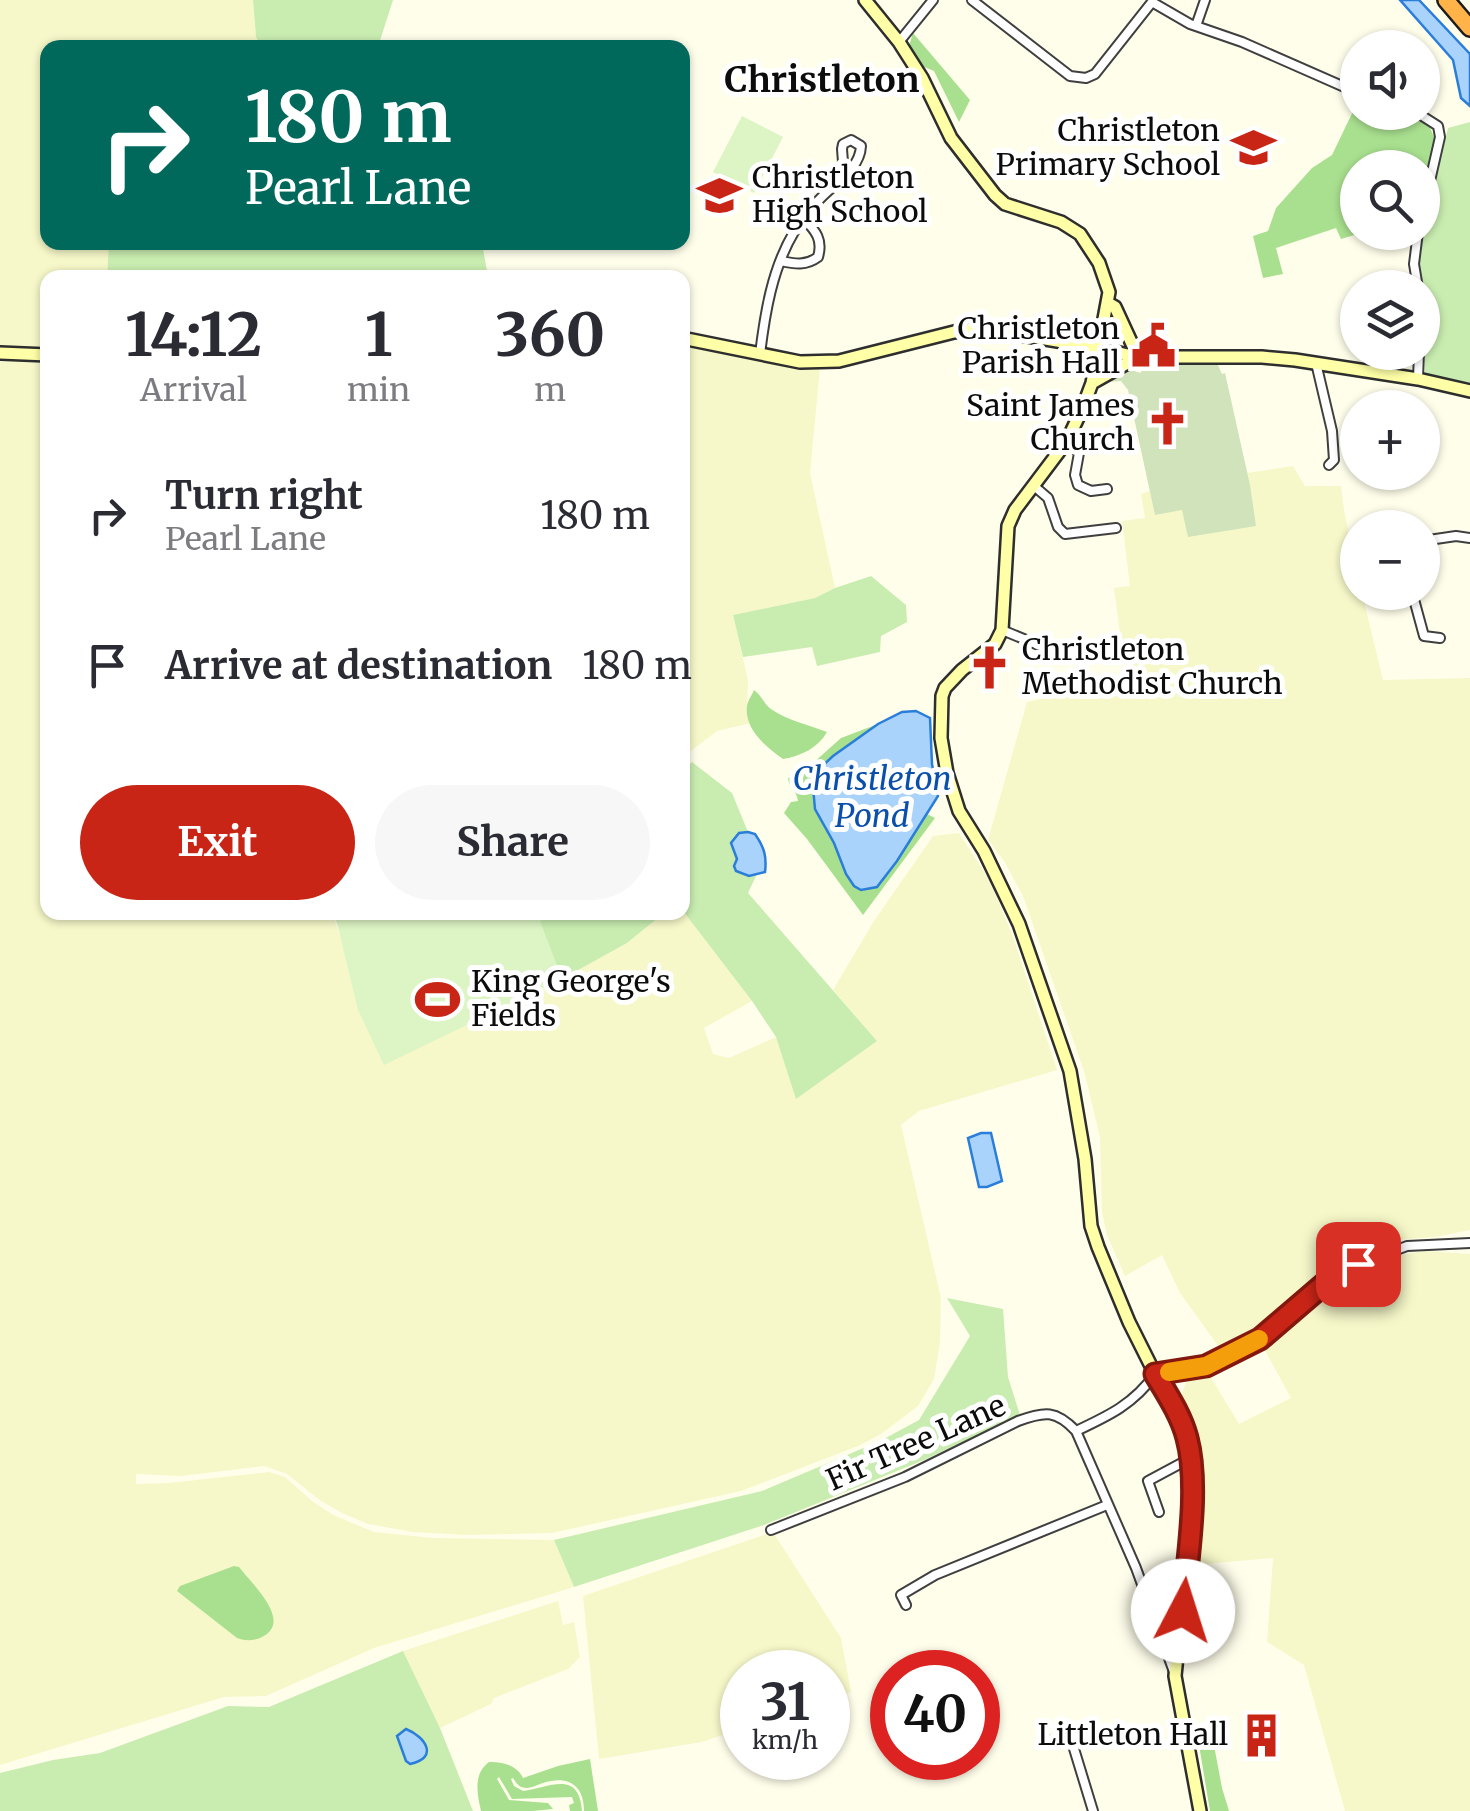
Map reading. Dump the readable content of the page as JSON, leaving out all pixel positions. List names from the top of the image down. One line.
{"streets":{"street":["Fir Tree Lane"]},"districts":["Christleton"],"water":["Christleton Pond"],"places":{"school or university":["Christleton Primary School","Christleton High School"],"public building":["Christleton Parish Hall"],"church":["Saint James Church","Christleton Methodist Church"],"sports":["King George's Fields"],"building":["Littleton Hall"]},"page":{"map_buttons":["+","−"],"turn":["180 m","Pearl Lane"],"eta":["14:12","Arrival","1","min","360","m"],"list":[{"name":"Turn right","note":"Pearl Lane","value":"180 m"},{"name":"Arrive at destination","value":"180 m"}],"buttons":["Exit","Share"],"speed":"31 km/h","limit":"40"}}
